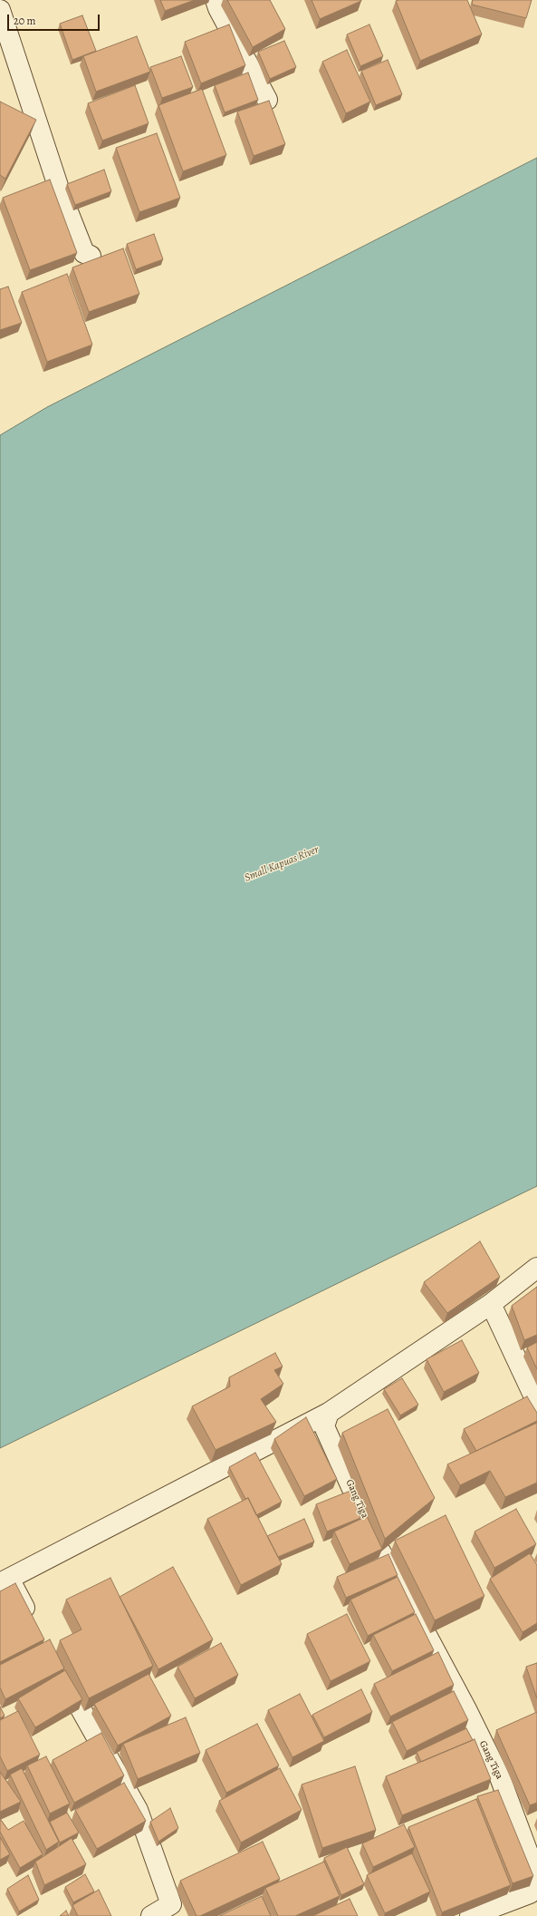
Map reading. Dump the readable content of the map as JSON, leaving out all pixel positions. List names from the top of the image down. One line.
{"streets":{"street":["Gang Tiga"]},"water":["Small Kapuas River"],"scale_bar":"20 m"}
